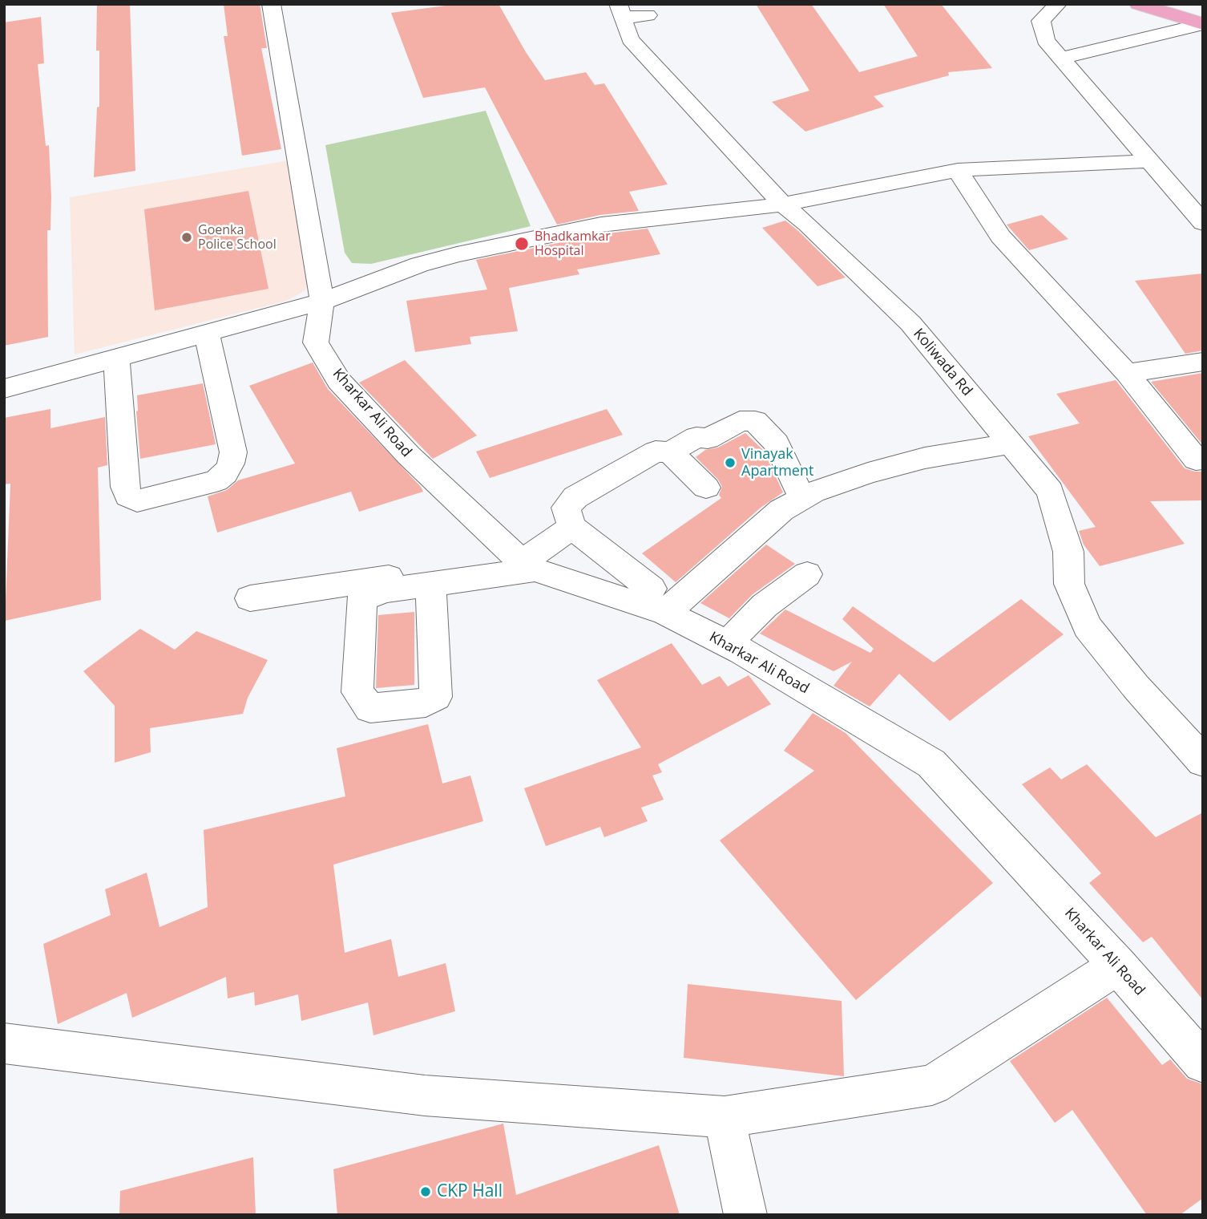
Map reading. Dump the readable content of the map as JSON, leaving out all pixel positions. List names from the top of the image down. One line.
{"streets":{"street":["Koliwada Rd","Kharkar Ali Road"]},"places":["Goenka Police School","Bhadkamkar Hospital","Vinayak Apartment","CKP Hall"]}
